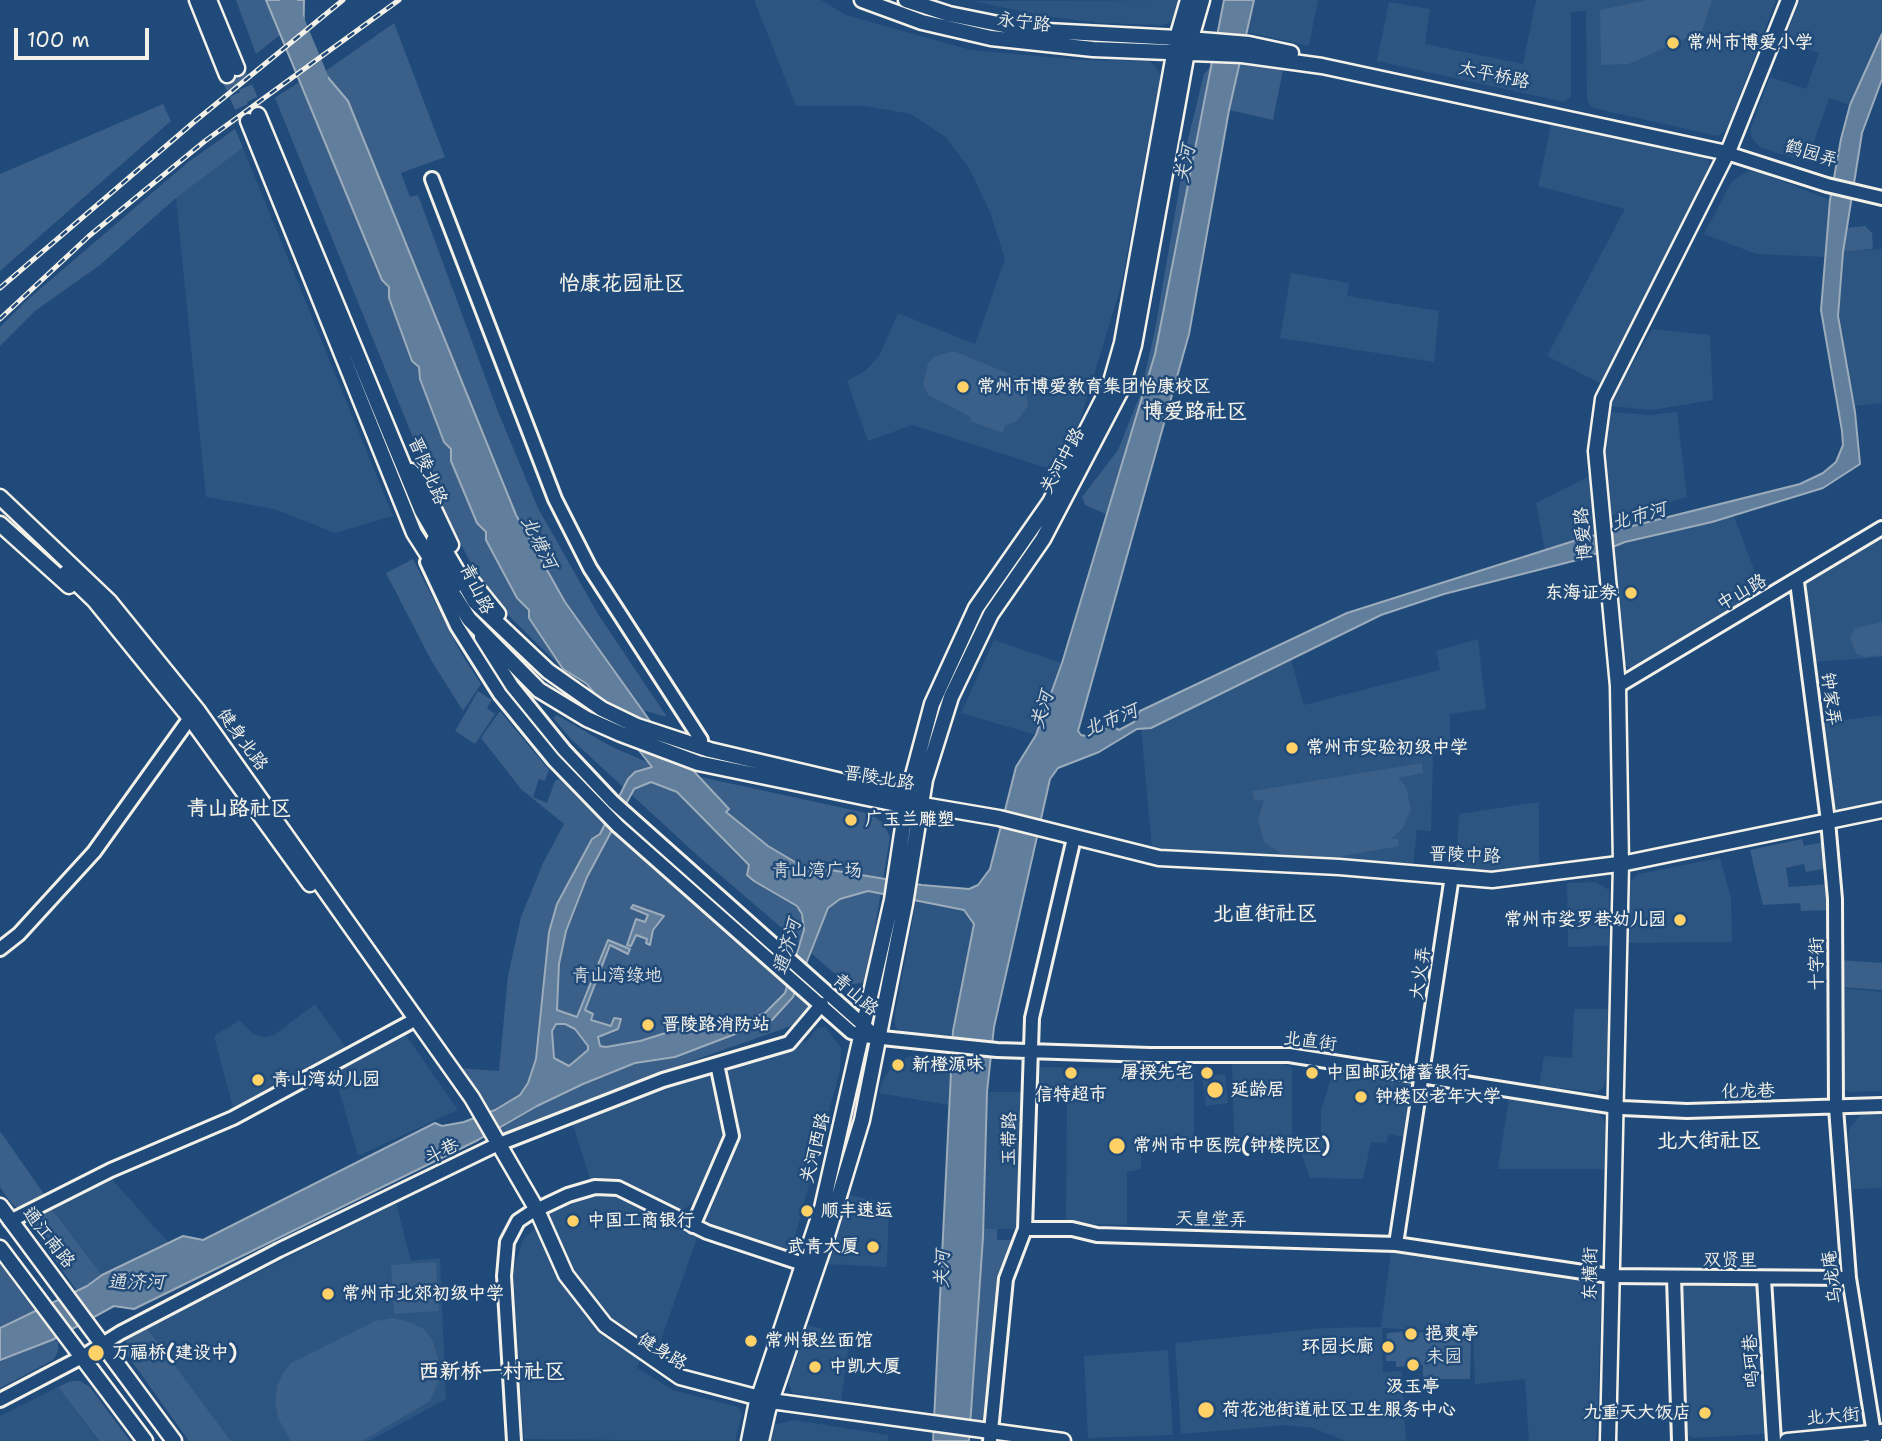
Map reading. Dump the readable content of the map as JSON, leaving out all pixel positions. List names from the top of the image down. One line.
{"streets":{"main road":["永宁路","太平桥路","关河中路","晋陵北路","博爱路","健身北路","晋陵中路","关河西路","通江南路","东横街","健身路","北大街"],"street":["鹤园弄","青山路","中山路","钟家弄","十字街","大火弄","北直街","化龙巷","玉带路","斗巷","天皇堂弄","双贤里","乌龙庵","鸣珂巷"]},"crossings":[["永宁路","太平桥路"],["永宁路","关河中路"],["太平桥路","鹤园弄"],["太平桥路","关河中路"],["太平桥路","博爱路"],["鹤园弄","博爱路"],["关河中路","晋陵北路"],["关河中路","晋陵中路"],["晋陵北路","青山路"],["晋陵北路","晋陵中路"],["博爱路","中山路"],["博爱路","晋陵中路"],["博爱路","北直街"],["博爱路","化龙巷"],["博爱路","东横街"],["青山路","北直街"],["青山路","关河西路"],["青山路","斗巷"],["中山路","钟家弄"],["钟家弄","晋陵中路"],["钟家弄","十字街"],["健身北路","健身路"],["晋陵中路","十字街"],["晋陵中路","大火弄"],["晋陵中路","玉带路"],["十字街","化龙巷"],["十字街","乌龙庵"],["大火弄","北直街"],["北直街","化龙巷"],["北直街","玉带路"],["北直街","关河西路"],["北直街","东横街"],["化龙巷","东横街"],["化龙巷","乌龙庵"],["玉带路","天皇堂弄"],["玉带路","健身路"],["关河西路","健身路"],["斗巷","通江南路"],["斗巷","健身路"],["天皇堂弄","双贤里"],["天皇堂弄","东横街"],["双贤里","东横街"],["双贤里","乌龙庵"],["双贤里","鸣珂巷"],["乌龙庵","北大街"]],"districts":["怡康花园社区","博爱路社区","青山路社区","北直街社区","北大街社区","西新桥一村社区"],"water":["关河","北市河","北塘河","通济河"],"parks":["青山湾广场","青山湾绿地","未园"],"places":["常州市博爱小学","常州市博爱教育集团怡康校区","东海证券","常州市实验初级中学","广玉兰雕塑","常州市娑罗巷幼儿园","晋陵路消防站","新橙源味","信特超市","屠揆先宅","中国邮政储蓄银行","青山湾幼儿园","延龄居","钟楼区老年大学","常州市中医院(钟楼院区)","顺丰速运","中国工商银行","武青大厦","常州市北郊初级中学","挹爽亭","常州银丝面馆","环园长廊","万福桥(建设中)","汲玉亭","中凯大厦","荷花池街道社区卫生服务中心","九重天大饭店"],"scale_bar":"100 m"}
